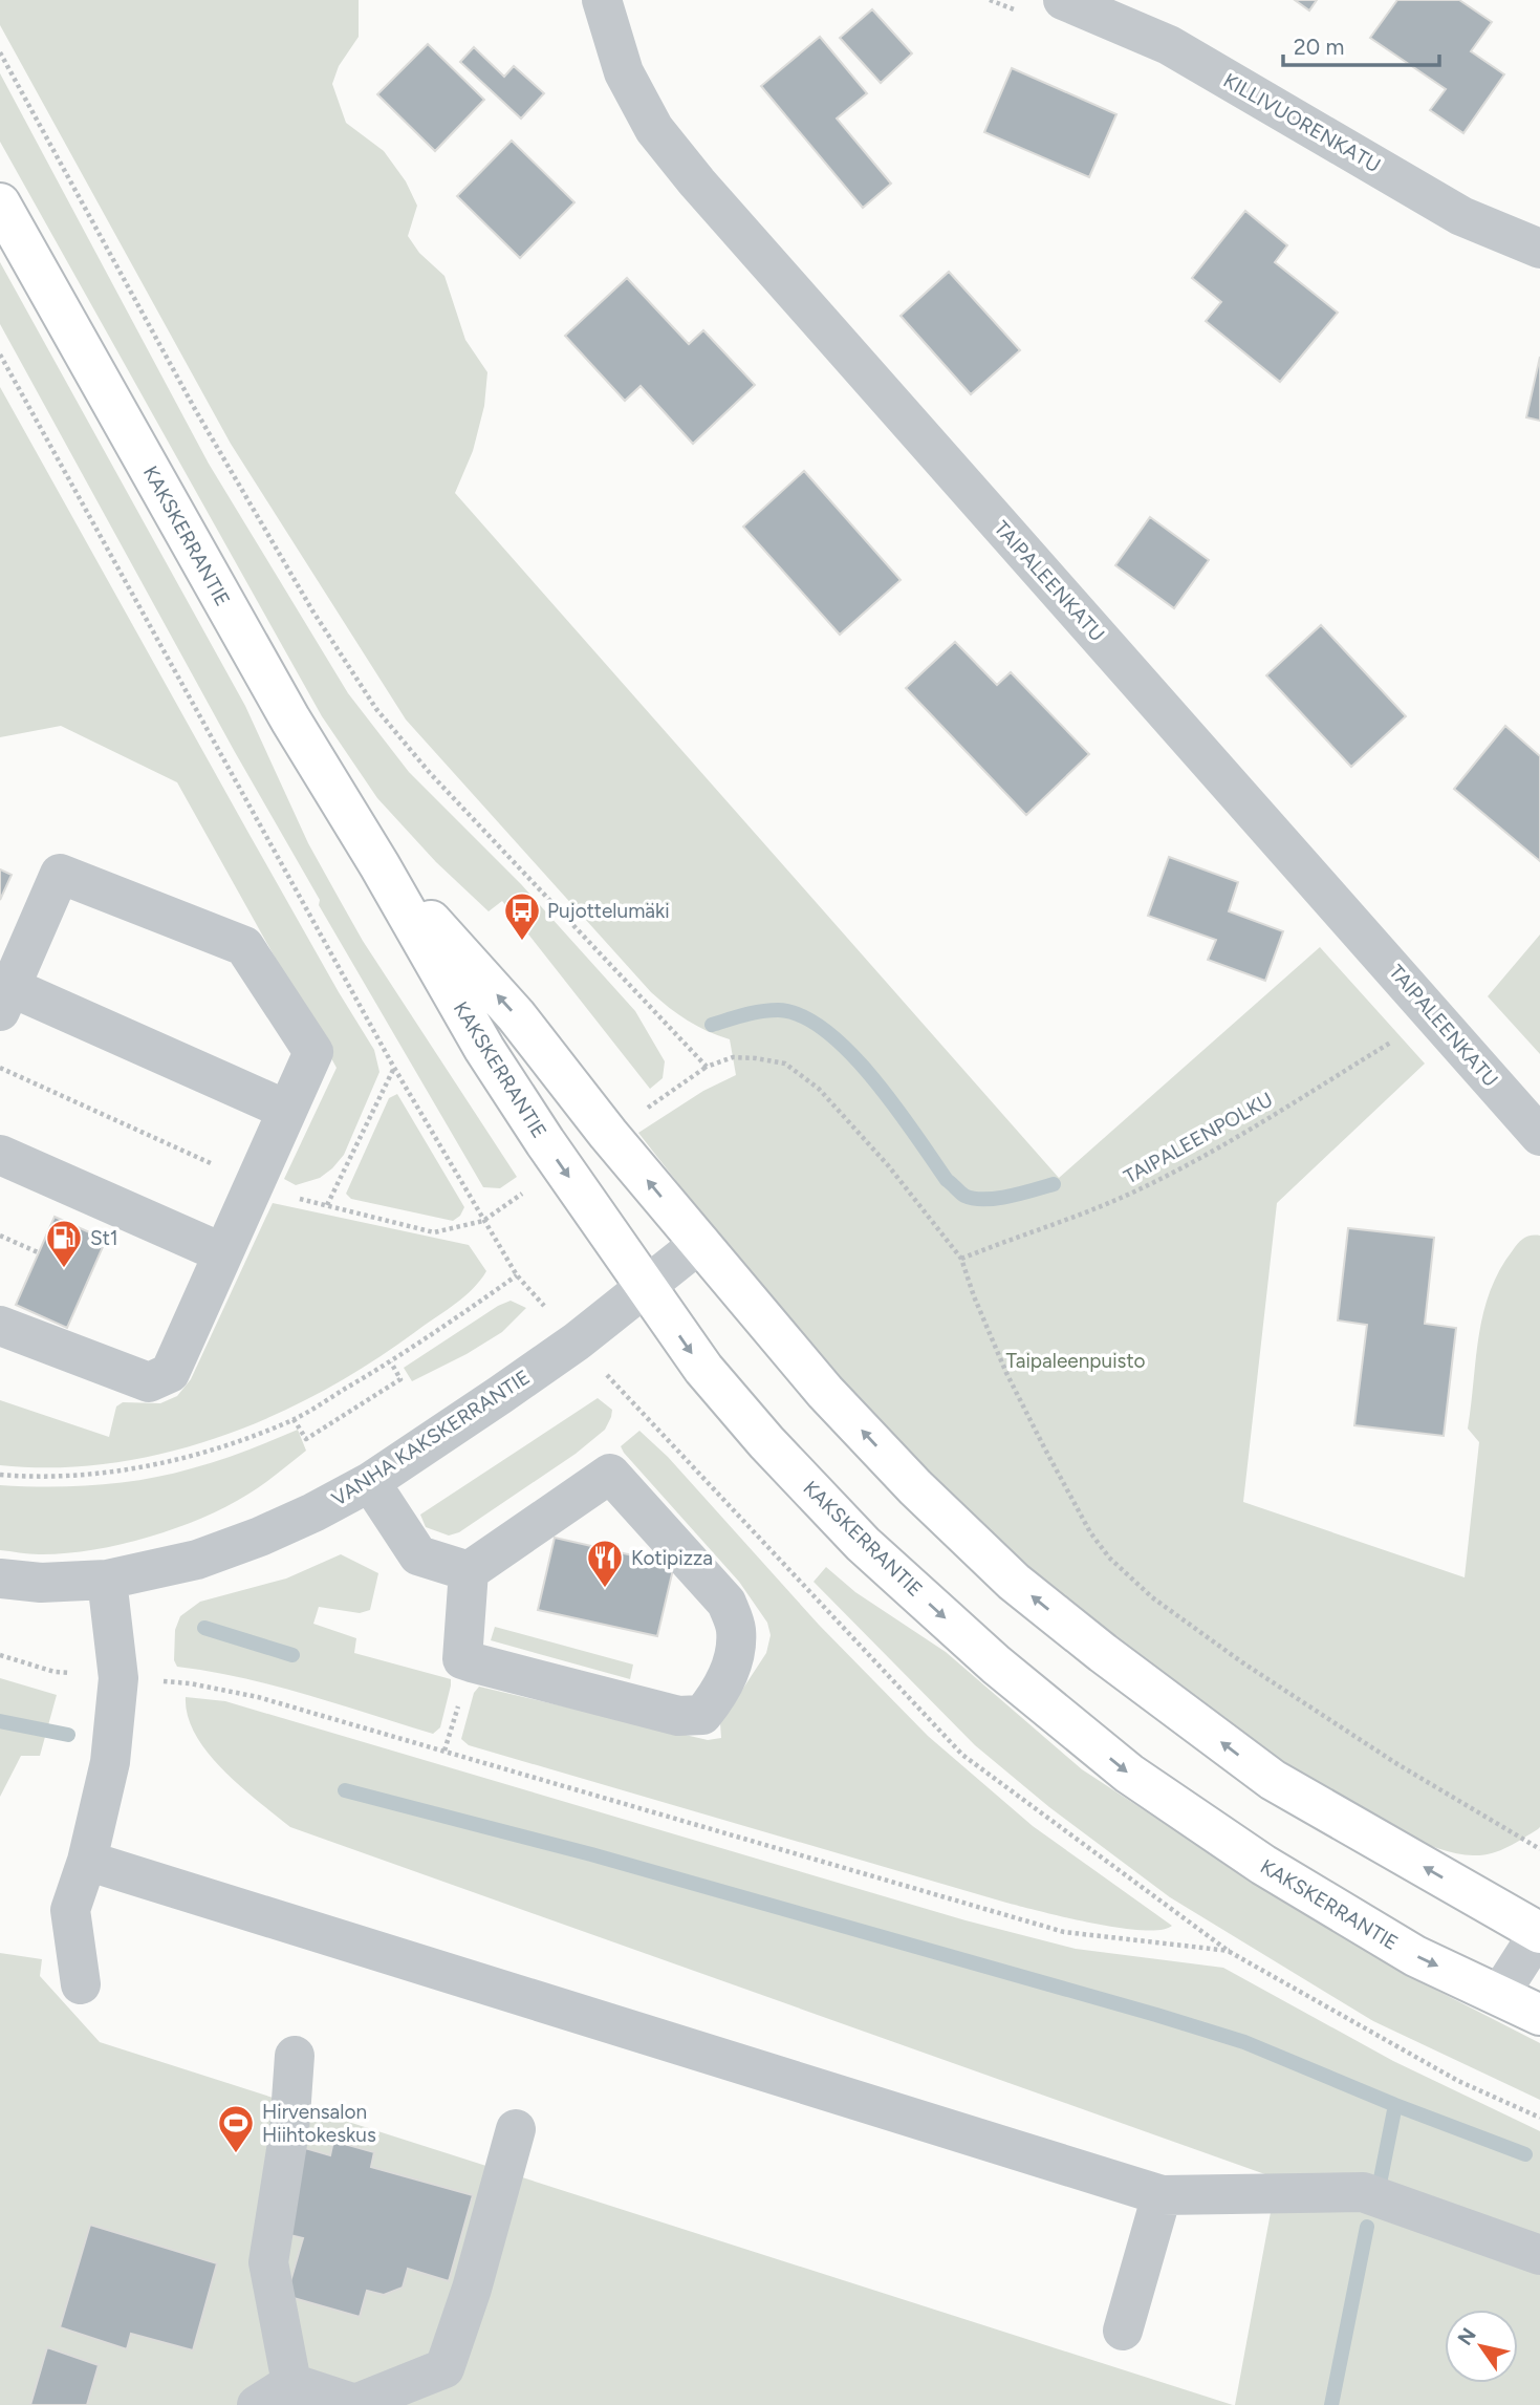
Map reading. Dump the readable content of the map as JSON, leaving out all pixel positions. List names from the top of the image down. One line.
{"streets":{"main road":["KAKSKERRANTIE"],"street":["KILLIVUORENKATU","TAIPALEENKATU","VANHA KAKSKERRANTIE"],"path":["TAIPALEENPOLKU"]},"crossings":[["KAKSKERRANTIE","VANHA KAKSKERRANTIE"],["TAIPALEENKATU","TAIPALEENPOLKU"]],"parks":["Taipaleenpuisto"],"places":{"bus stop":["Pujottelumäki"],"fuel station":["St1"],"restaurant":["Kotipizza"],"sports":["Hirvensalon Hiihtokeskus"]},"scale_bar":"20 m","north":"top left"}
